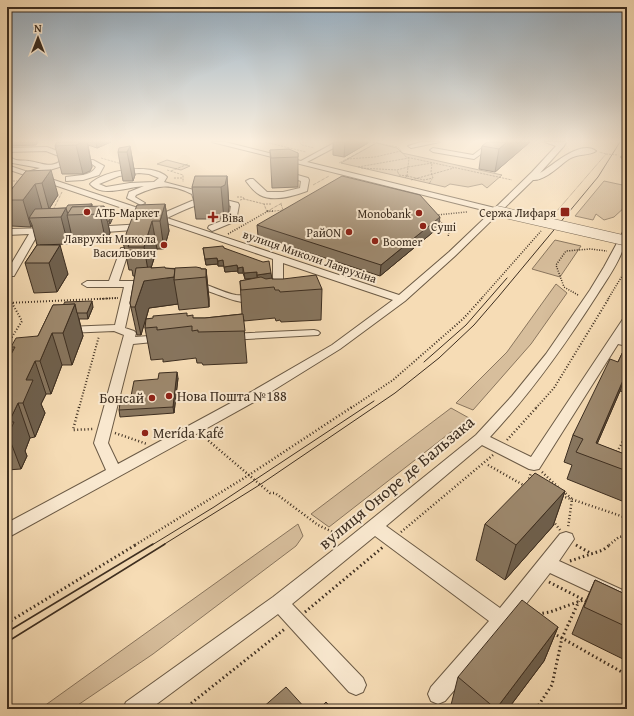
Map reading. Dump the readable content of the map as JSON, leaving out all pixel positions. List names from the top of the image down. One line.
{"streets":{"street":["вулиця Миколи Лаврухіна","вулиця Оноре де Бальзака"]},"places":{"other":["АТБ-Маркет","Monobank","Суші","РайON","Boomer","Лаврухін Микола Васильович","Нова Пошта №188","Бонсай","Merída Kafé"],"transit":["Сержа Лифаря"],"health":["Віва"]},"north":"top"}
